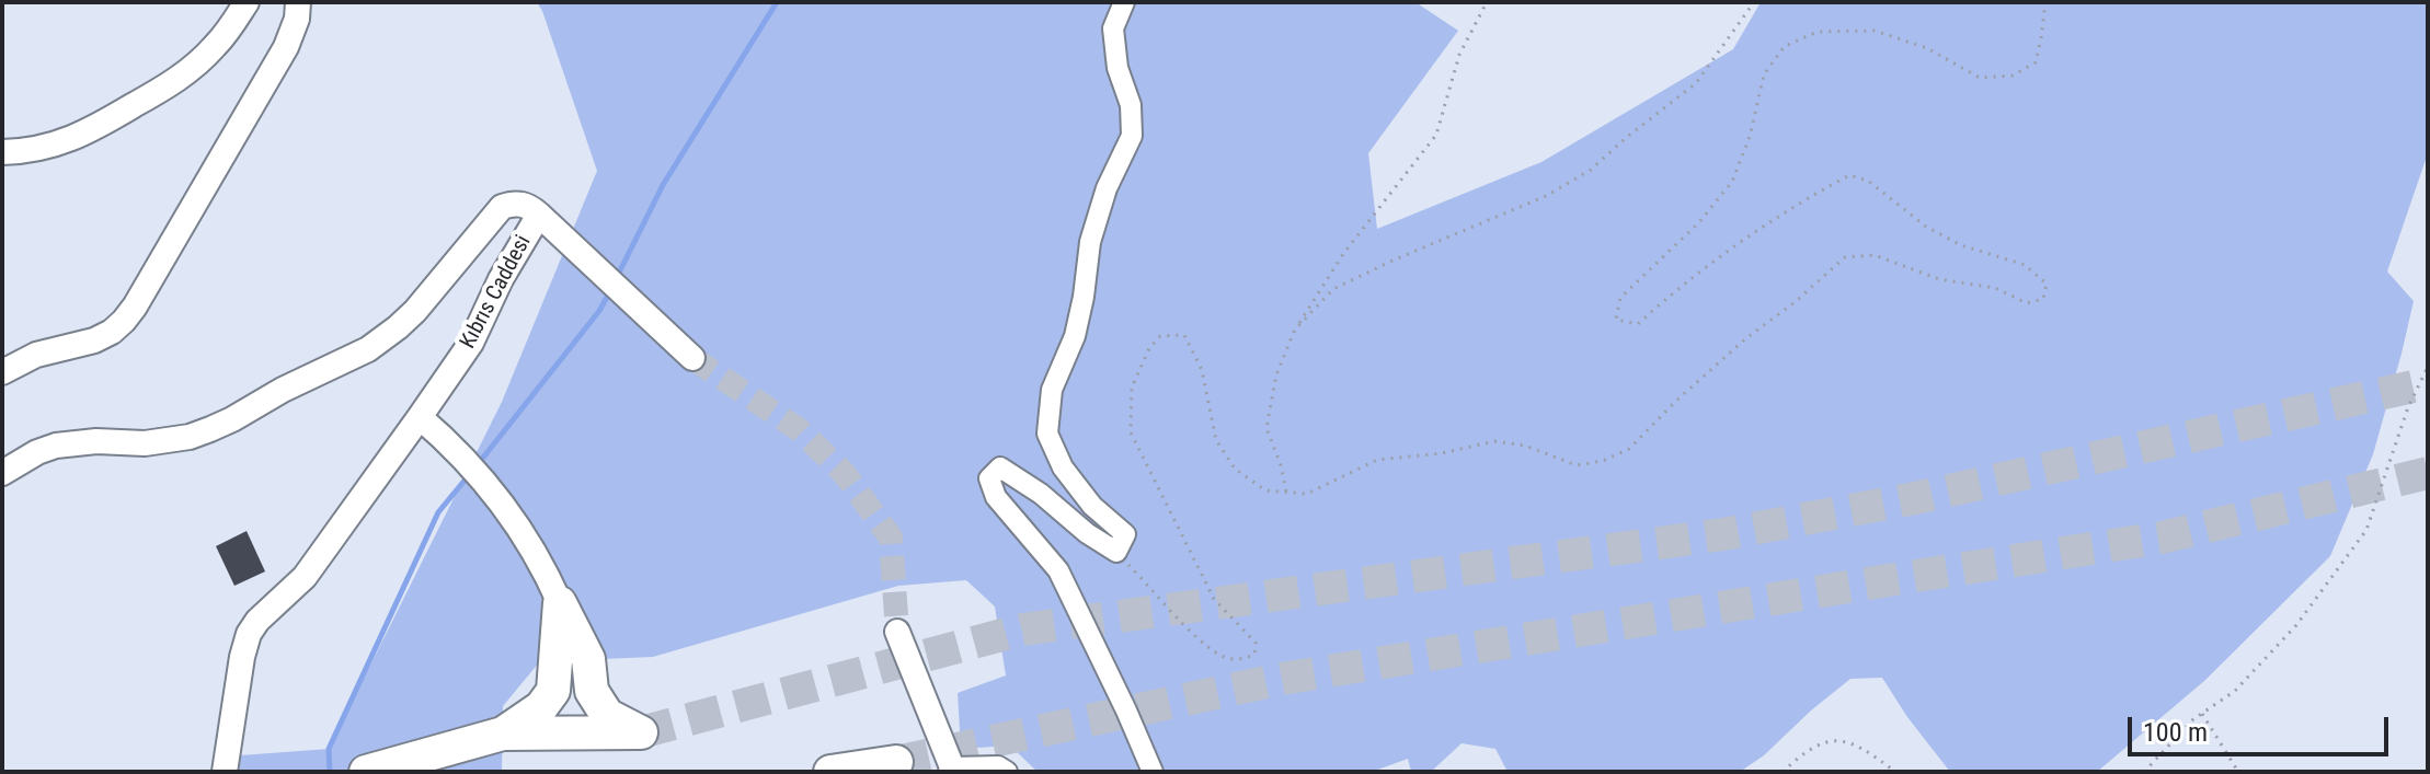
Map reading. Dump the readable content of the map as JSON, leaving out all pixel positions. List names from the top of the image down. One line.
{"streets":{"street":["Kıbrıs Caddesi"]},"scale_bar":"100 m"}
